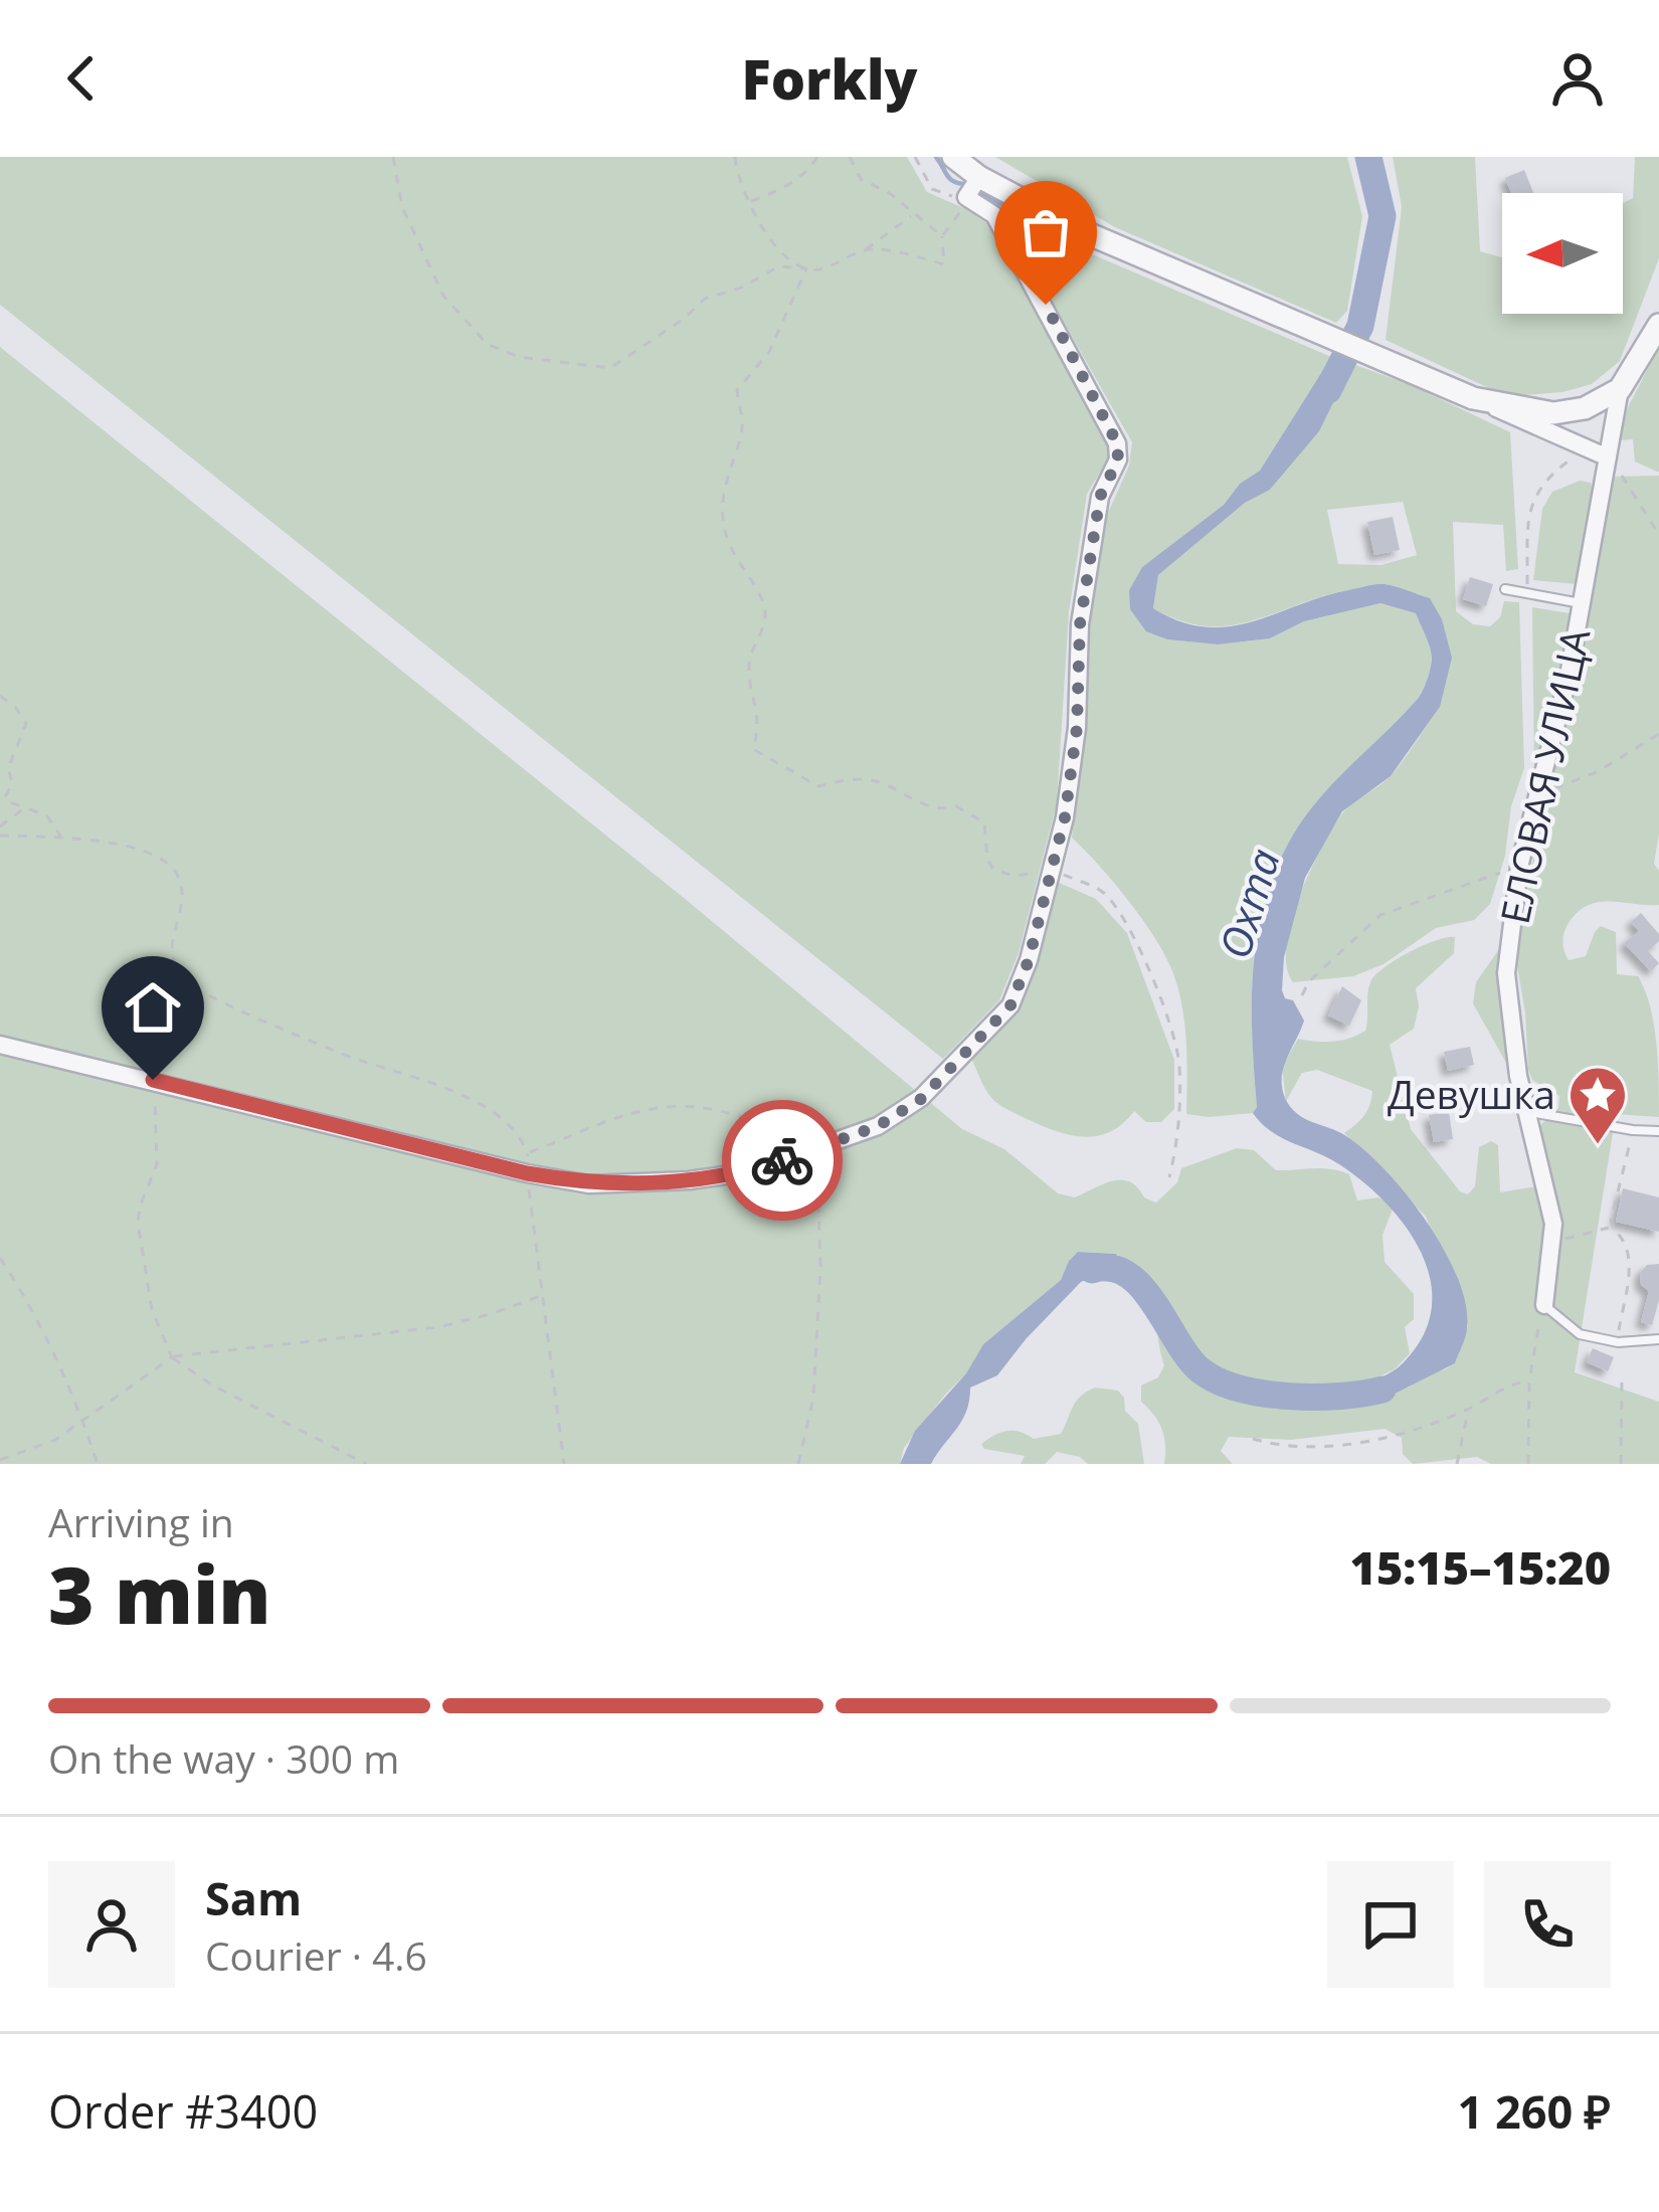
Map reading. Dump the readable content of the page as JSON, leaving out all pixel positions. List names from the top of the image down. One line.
{"streets":{"street":["ЕЛОВАЯ УЛИЦА"]},"water":["Охта"],"places":{"place":["Девушка"]},"north":"left","page":{"header":"Forkly","heading":["3 min","Arriving in","15:15–15:20"],"panel":["Sam","Courier · 4.6","Order #3400","1 260 ₽"],"bar":"On the way · 300 m"}}
